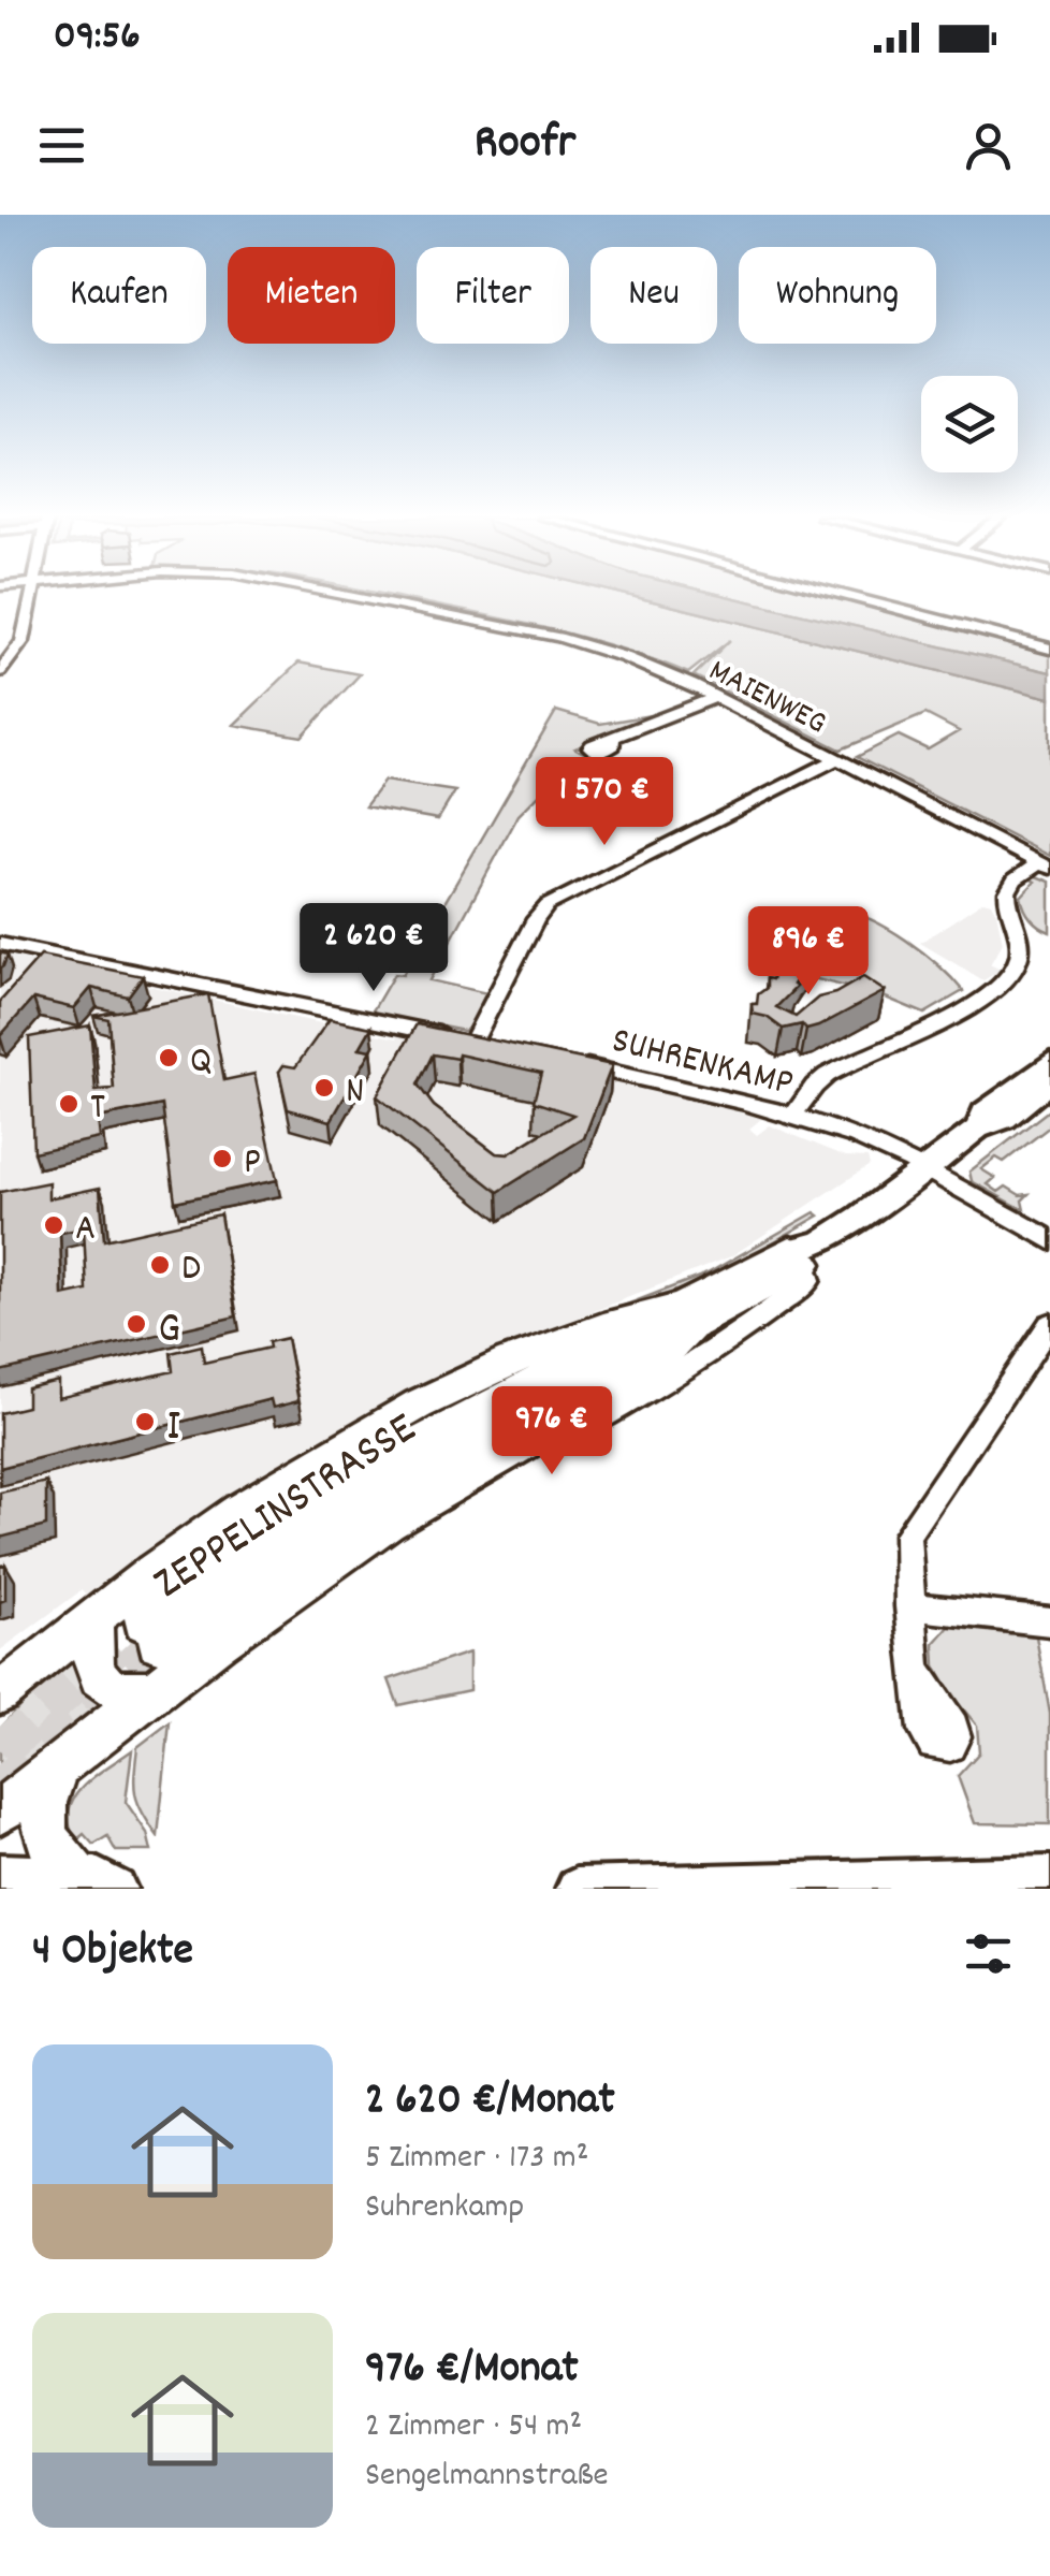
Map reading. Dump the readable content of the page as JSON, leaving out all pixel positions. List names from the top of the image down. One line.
{"streets":{"highway":["ZEPPELINSTRASSE"],"street":["MAIENWEG","SUHRENKAMP"]},"places":["Q","N","T","P","A","D","G","I"],"page":{"status":"09:56","header":"Roofr","chip":["Kaufen","Mieten","Filter","Neu","Wohnung"],"price":["1 570 €","2 620 €","896 €","976 €"],"heading":"4 Objekte","list":[{"name":"2 620 €/Monat","note":"5 Zimmer · 173 m² · Suhrenkamp"},{"name":"976 €/Monat","note":"2 Zimmer · 54 m² · Sengelmannstraße"}]}}
